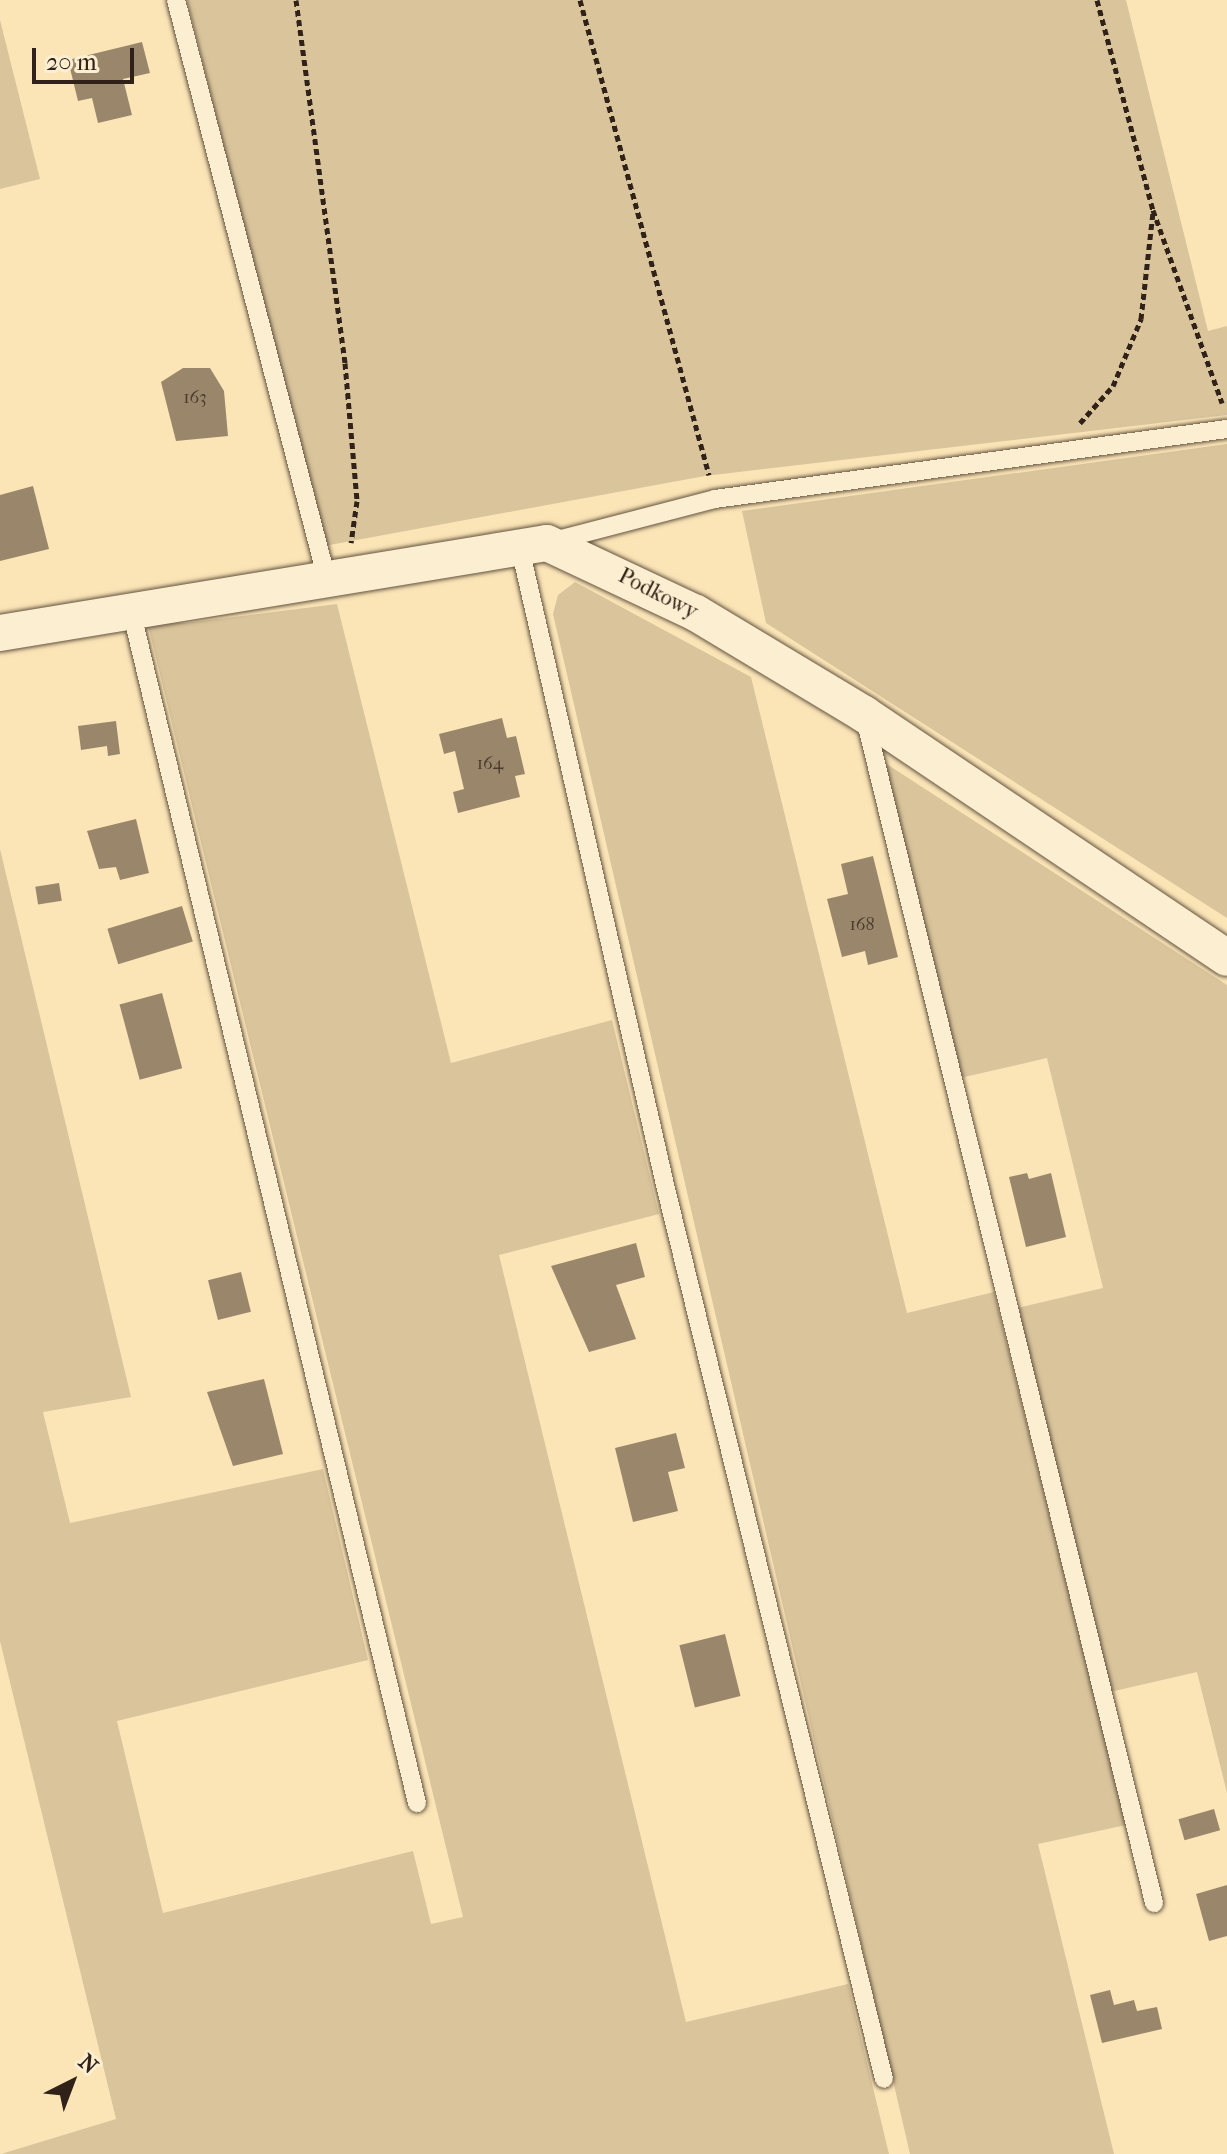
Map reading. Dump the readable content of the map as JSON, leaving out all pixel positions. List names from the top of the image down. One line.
{"streets":{"street":["Podkowy"]},"house_numbers":["163","164","168"],"scale_bar":"20 m","north":"top right"}
